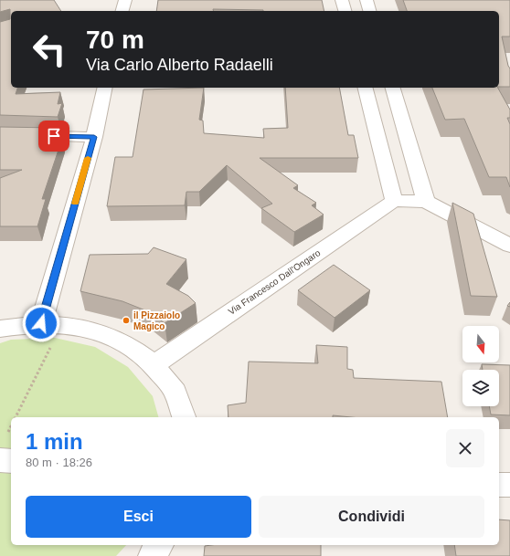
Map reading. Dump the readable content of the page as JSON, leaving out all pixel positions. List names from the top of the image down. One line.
{"streets":{"street":["Via Francesco Dall'Ongaro"]},"places":["il Pizzaiolo Magico"],"north":"bottom","page":{"turn":["70 m","Via Carlo Alberto Radaelli"],"heading":["1 min","80 m · 18:26"],"buttons":["Esci","Condividi"]}}
